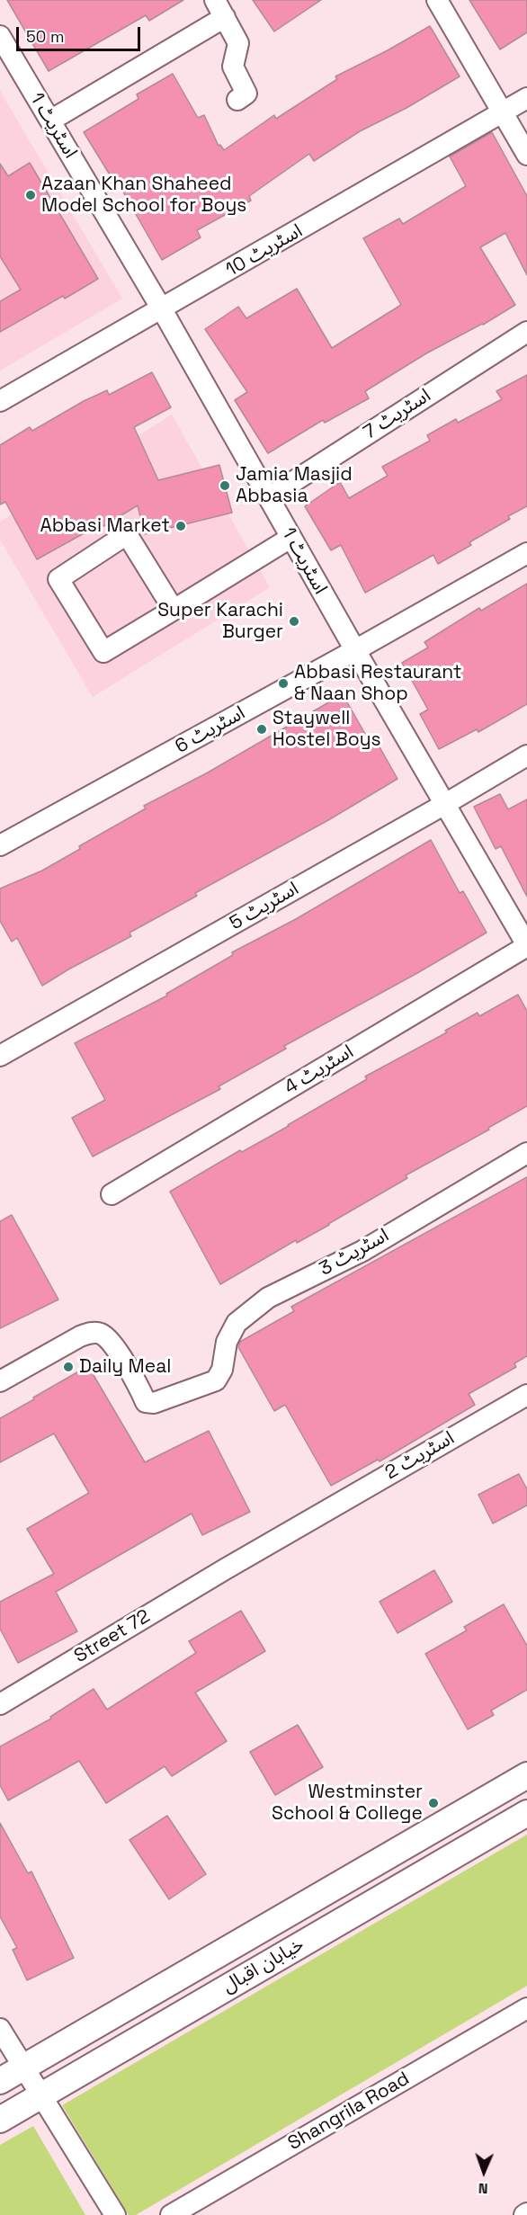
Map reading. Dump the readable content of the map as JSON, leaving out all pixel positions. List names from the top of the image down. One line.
{"streets":{"main road":["خیابان اقبال"],"street":["اسٹریٹ 1","اسٹریٹ 10","اسٹریٹ 7","اسٹریٹ 6","اسٹریٹ 5","اسٹریٹ 4","اسٹریٹ 3","اسٹریٹ 2","Street 72","Shangrila Road"]},"crossings":[["اسٹریٹ 1","اسٹریٹ 10"],["اسٹریٹ 1","اسٹریٹ 7"],["اسٹریٹ 1","اسٹریٹ 6"],["اسٹریٹ 1","اسٹریٹ 5"],["اسٹریٹ 1","اسٹریٹ 4"],["اسٹریٹ 2","Street 72"]],"places":["Azaan Khan Shaheed Model School for Boys","Jamia Masjid Abbasia","Abbasi Market","Super Karachi Burger","Abbasi Restaurant & Naan Shop","Staywell Hostel Boys","Daily Meal","Westminster School & College"],"scale_bar":"50 m","north":"bottom"}
